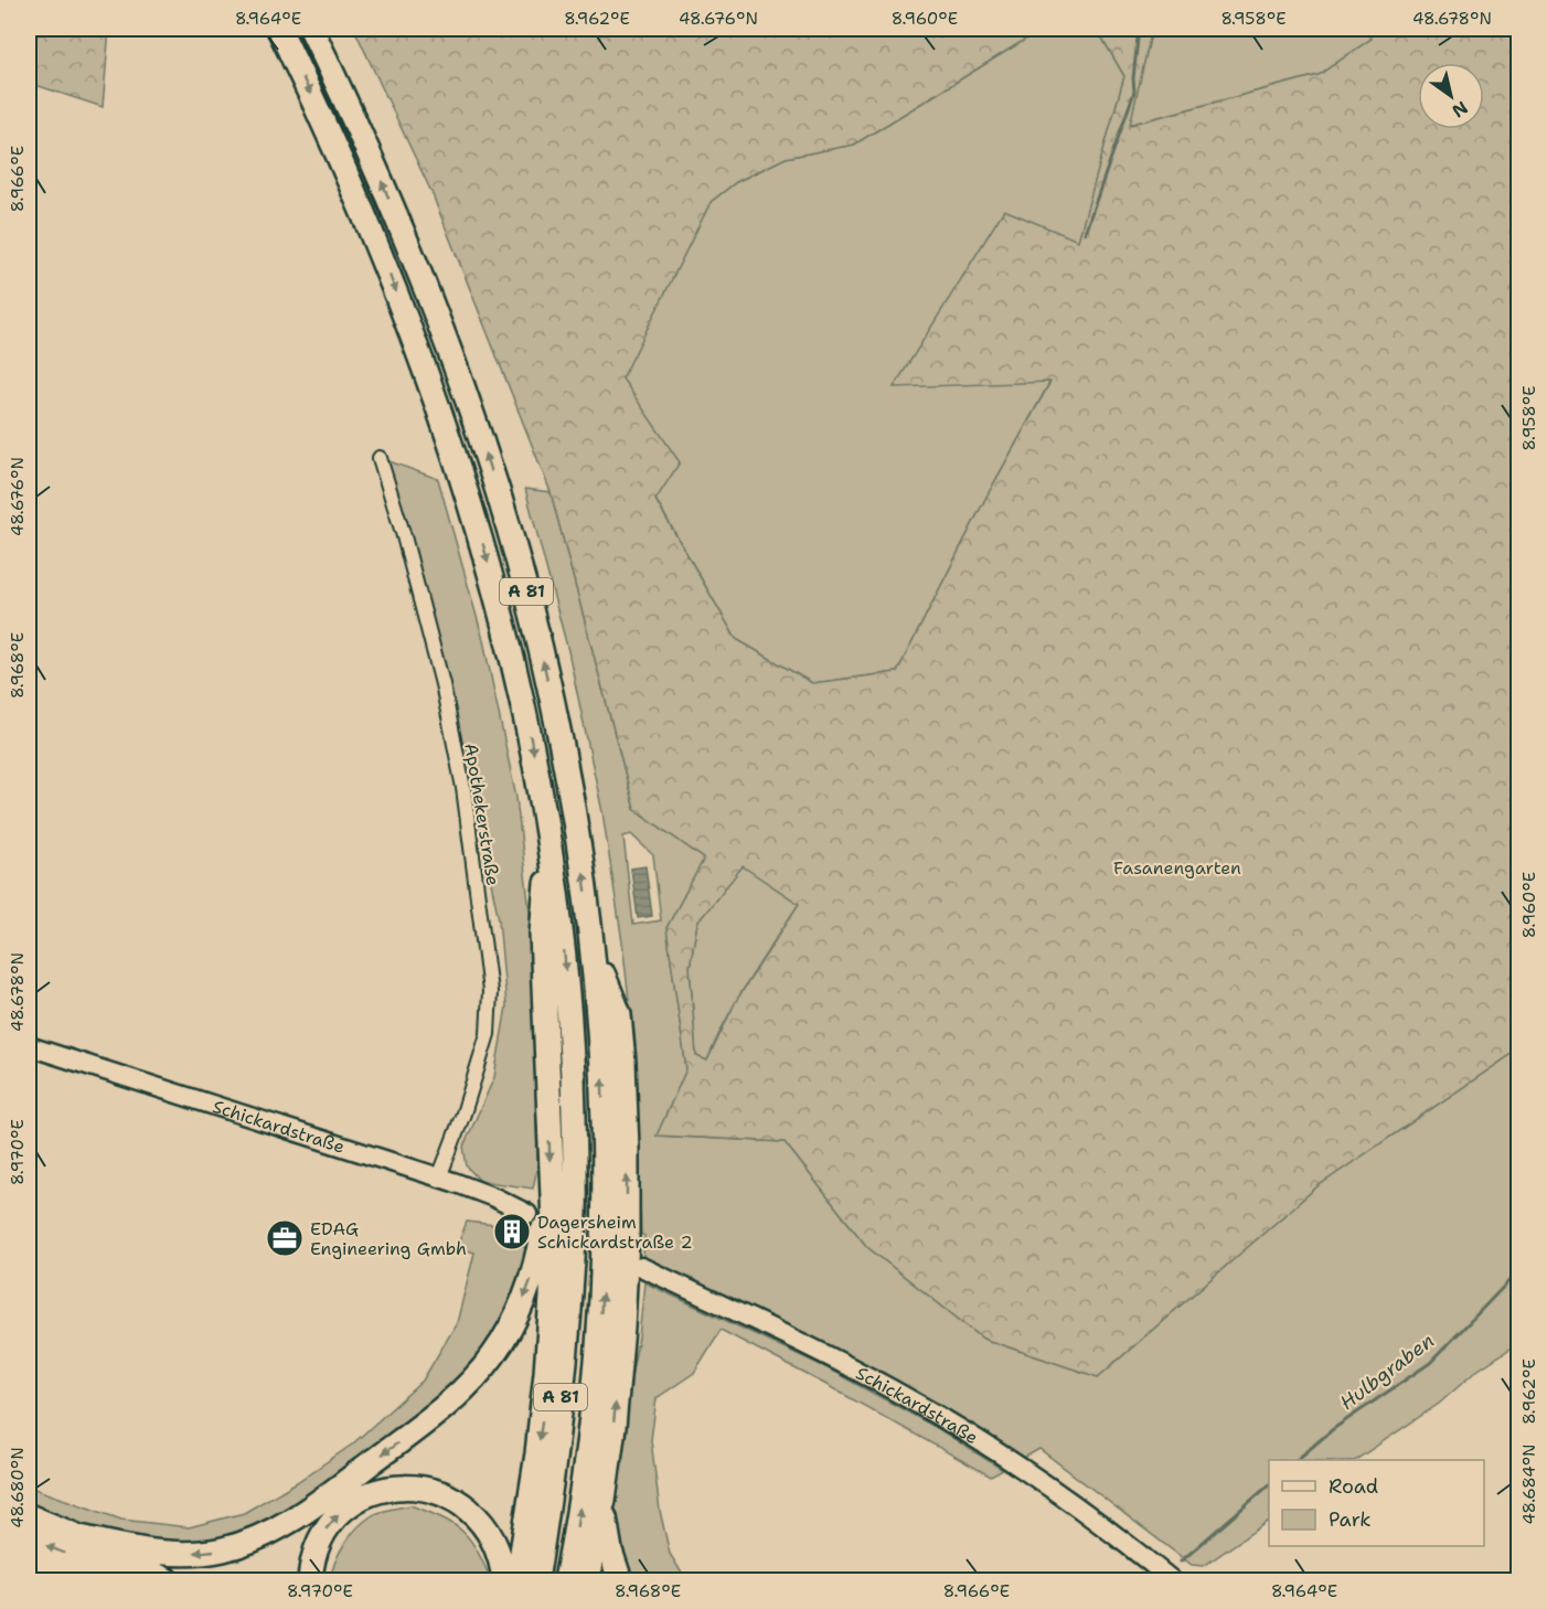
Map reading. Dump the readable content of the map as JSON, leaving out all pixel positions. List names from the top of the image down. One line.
{"streets":{"highway":["A 81"],"street":["Apothekerstraße","Schickardstraße"]},"crossings":[["Apothekerstraße","Schickardstraße"]],"water":["Hulbgraben"],"parks":["Fasanengarten"],"places":{"building":["Dagersheim Schickardstraße 2"],"office":["EDAG Engineering Gmbh"]},"legend":["Road","Park"],"north":"bottom right","coordinates":["8.964°E","8.962°E","48.676°N","8.960°E","8.958°E","48.678°N","8.966°E","8.968°E","8.970°E","48.684°N","48.680°N"]}
